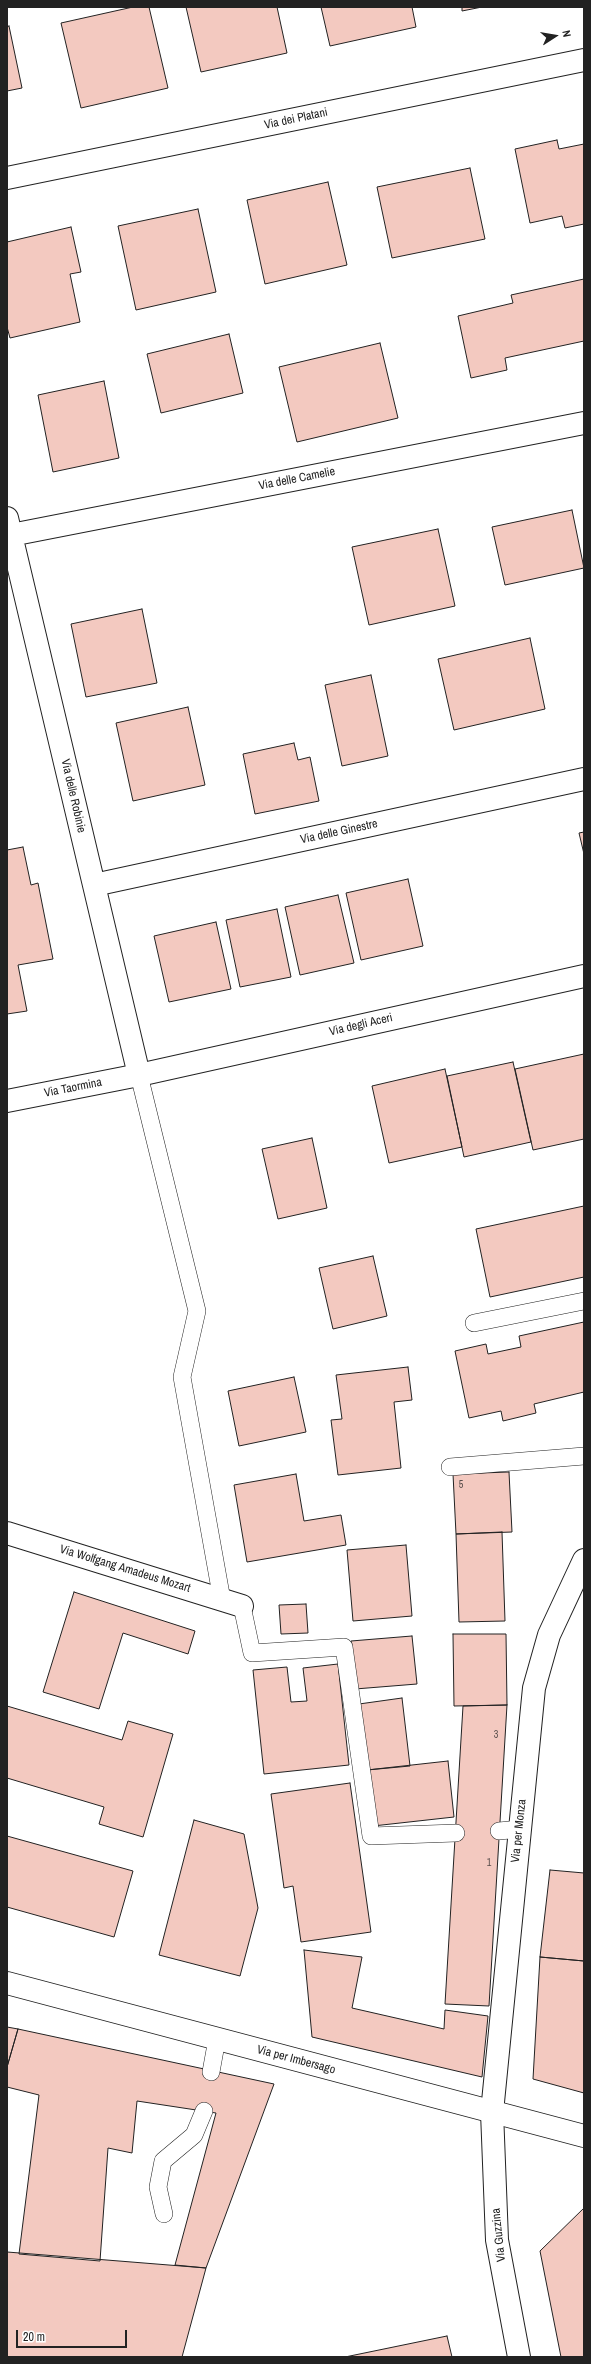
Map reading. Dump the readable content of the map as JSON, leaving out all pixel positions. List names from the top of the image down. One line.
{"streets":{"street":["Via dei Platani","Via delle Camelie","Via delle Robinie","Via delle Ginestre","Via degli Aceri","Via Taormina","Via Wolfgang Amadeus Mozart","Via per Monza","Via per Imbersago","Via Guzzina"]},"crossings":[["Via delle Camelie","Via delle Robinie"],["Via delle Robinie","Via delle Ginestre"],["Via delle Robinie","Via degli Aceri"],["Via delle Robinie","Via Taormina"],["Via degli Aceri","Via Taormina"],["Via per Monza","Via per Imbersago"],["Via per Monza","Via Guzzina"],["Via per Imbersago","Via Guzzina"]],"house_numbers":["5","3","1"],"scale_bar":"20 m","north":"right"}
